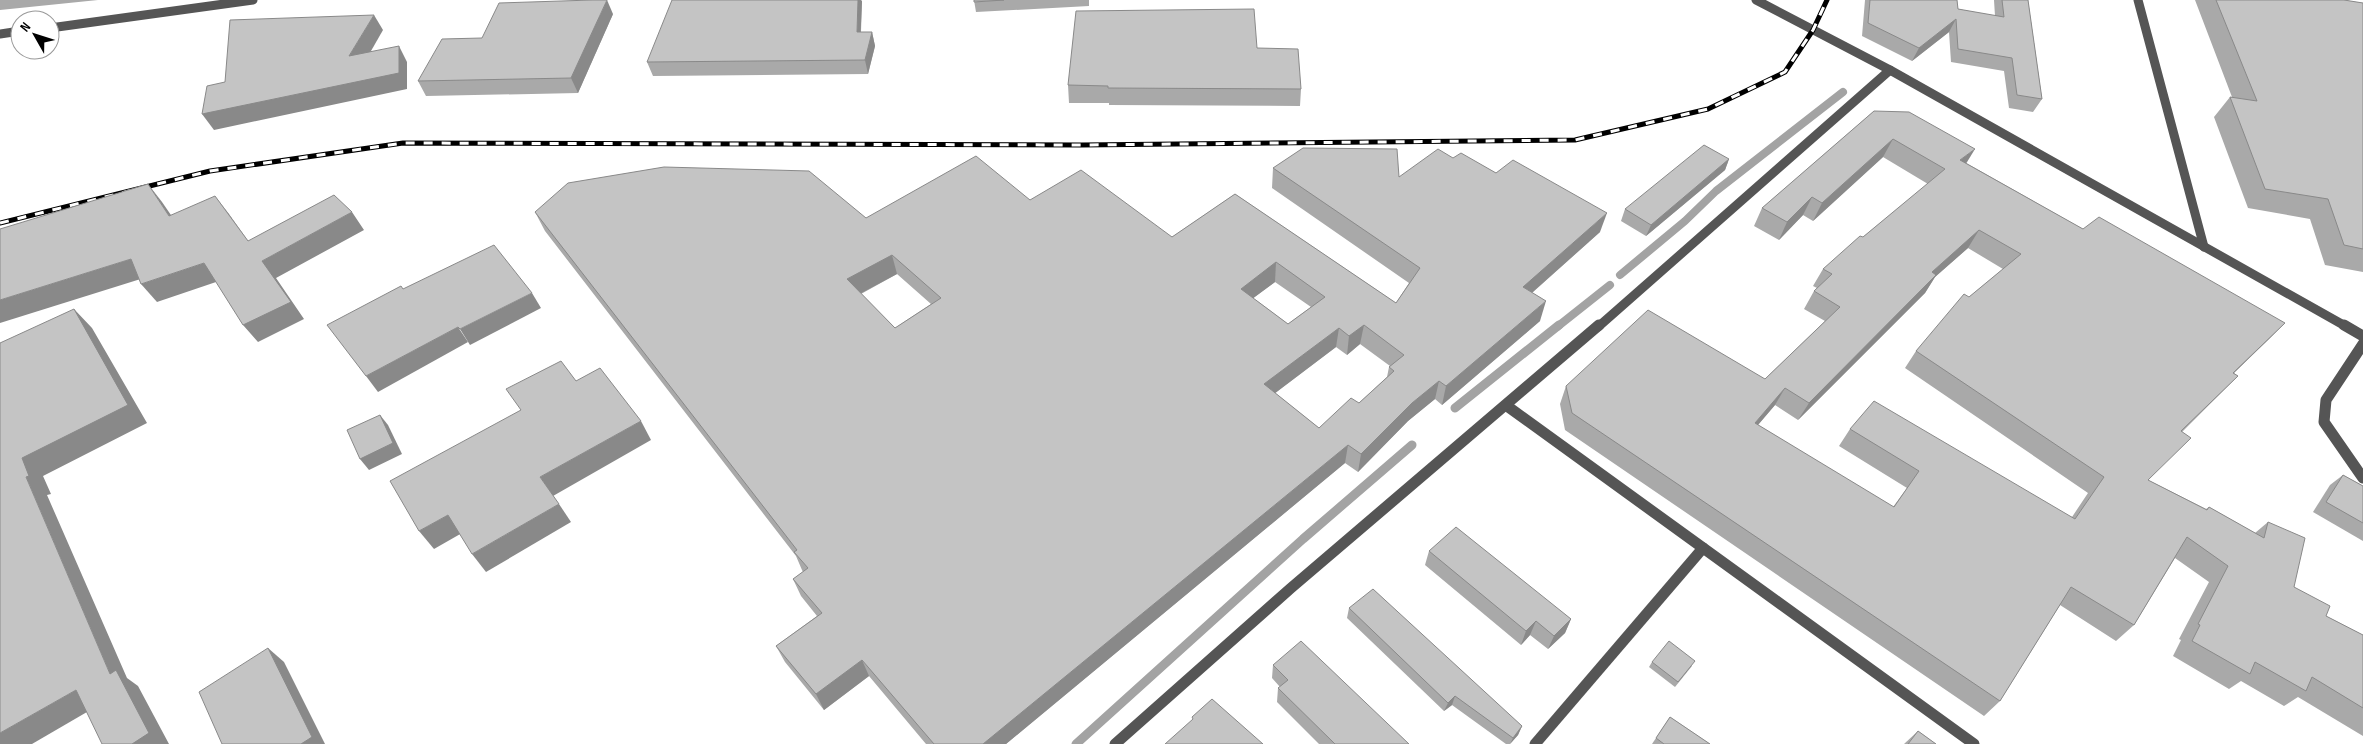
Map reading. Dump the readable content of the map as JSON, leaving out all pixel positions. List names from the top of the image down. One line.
{"north":"top left"}
